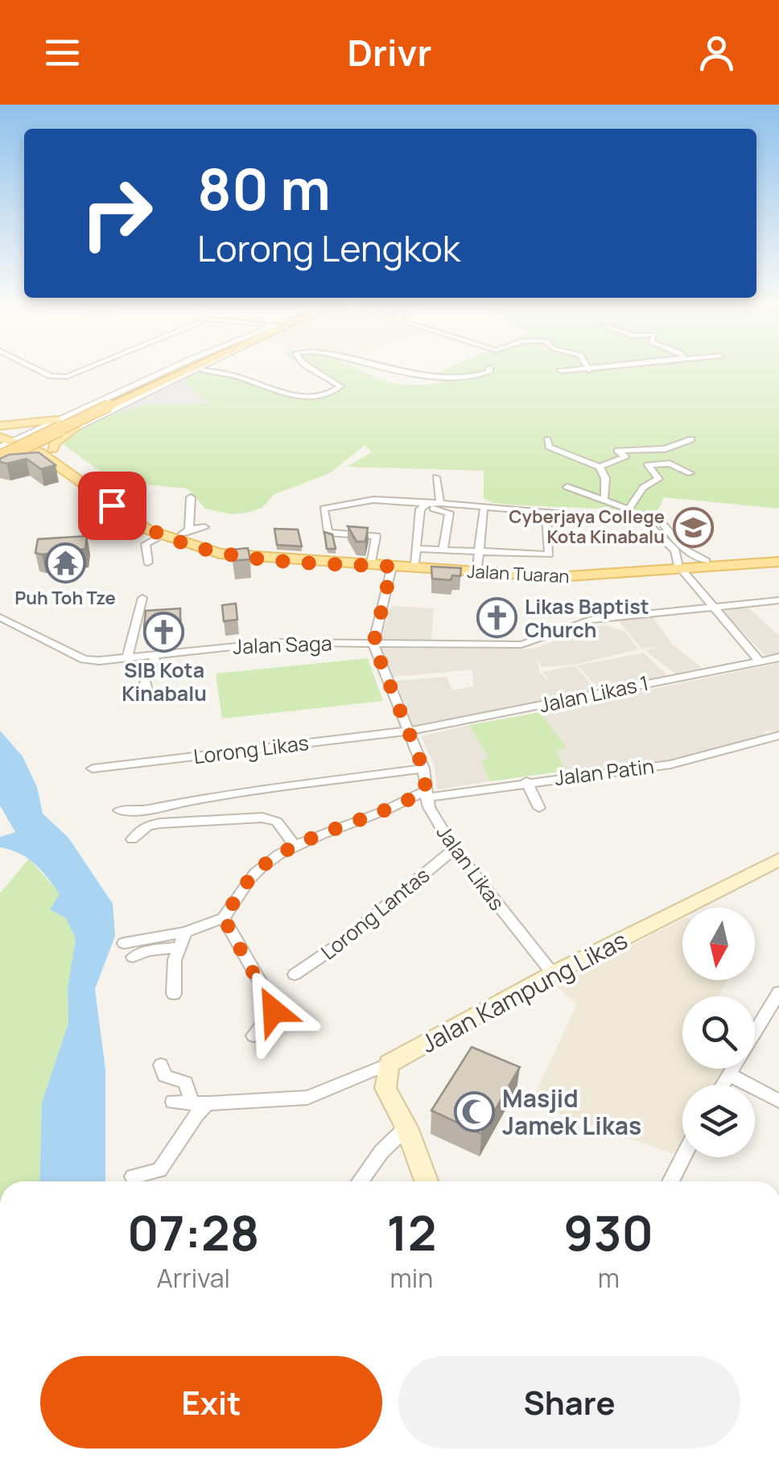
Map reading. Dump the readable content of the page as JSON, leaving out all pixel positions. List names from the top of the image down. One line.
{"streets":{"main road":["Jalan Tuaran","Jalan Kampung Likas"],"street":["Jalan Saga","Jalan Likas 1","Lorong Likas","Jalan Patin","Jalan Likas","Lorong Lantas"]},"crossings":[["Jalan Saga","Jalan Likas"],["Jalan Likas 1","Lorong Likas"],["Jalan Likas 1","Jalan Likas"],["Lorong Likas","Jalan Likas"],["Jalan Patin","Jalan Likas"],["Jalan Likas","Lorong Lantas"],["Jalan Likas","Jalan Kampung Likas"]],"places":{"school or university":["Cyberjaya College Kota Kinabalu"],"temple":["Puh Toh Tze"],"church":["Likas Baptist Church","SIB Kota Kinabalu"],"mosque":["Masjid Jamek Likas"]},"north":"bottom","page":{"header":"Drivr","turn":["80 m","Lorong Lengkok"],"eta":["07:28","Arrival","12","min","930","m"],"buttons":["Exit","Share"]}}
